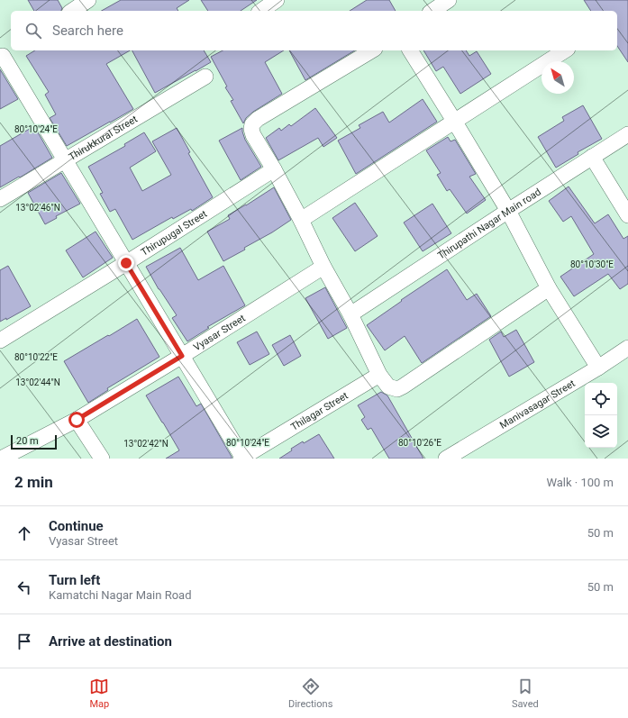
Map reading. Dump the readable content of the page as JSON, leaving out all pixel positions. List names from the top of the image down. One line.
{"streets":{"street":["Thirukkural Street","Thirupathi Nagar Main road","Thirupugal Street","Vyasar Street","Manivasagar Street","Thilagar Street"]},"scale_bar":"20 m","north":"top left","page":{"search":"Search here","scale":"20 m","heading":["2 min","Walk · 100 m"],"list":[["Continue","Vyasar Street","50 m"],["Turn left","Kamatchi Nagar Main Road","50 m"],"Arrive at destination"],"nav":["Map","Directions","Saved"]},"coordinates":["80°10'24\"E","13°02'46\"N","80°10'30\"E","80°10'22\"E","13°02'44\"N","80°10'26\"E","13°02'42\"N"]}
